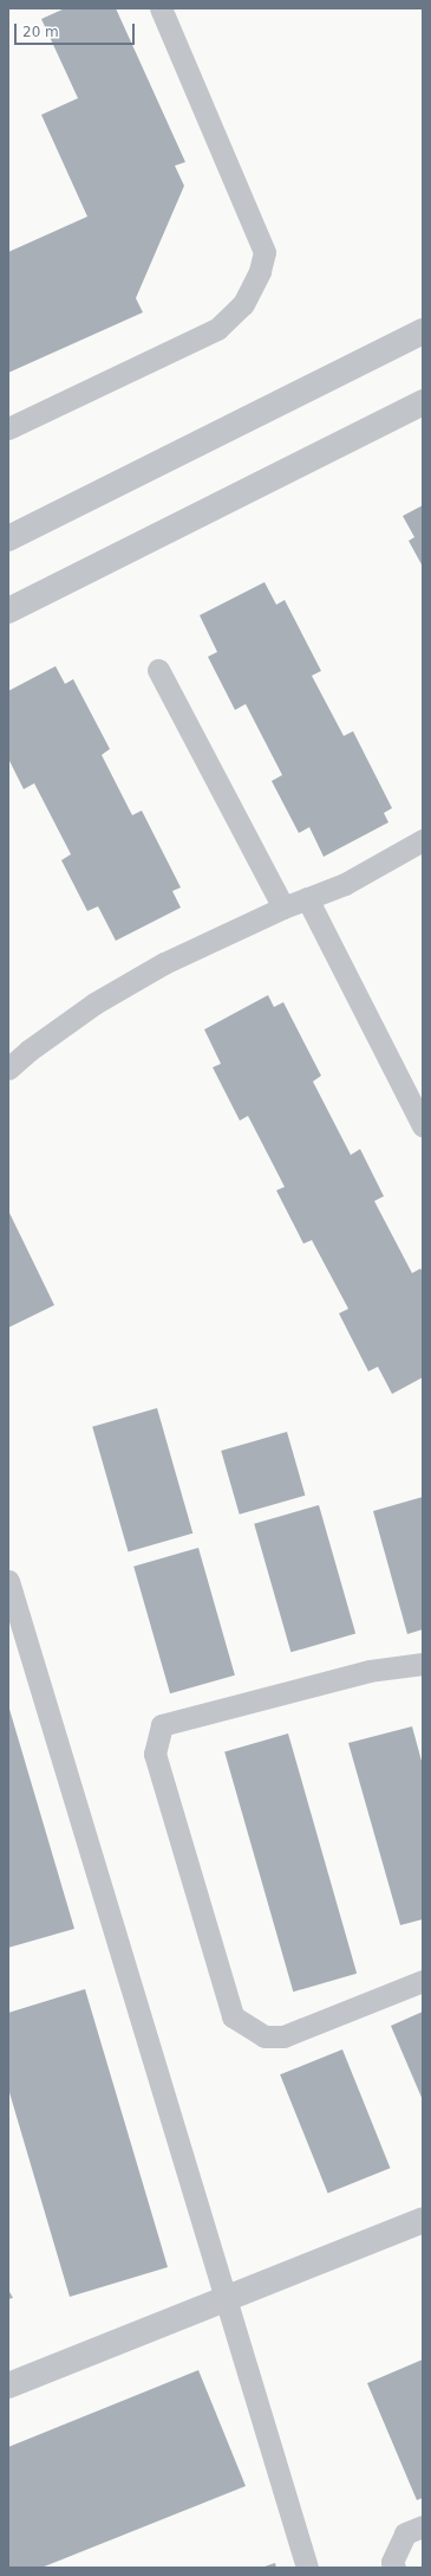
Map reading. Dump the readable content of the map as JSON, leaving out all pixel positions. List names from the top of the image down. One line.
{"scale_bar":"20 m"}
